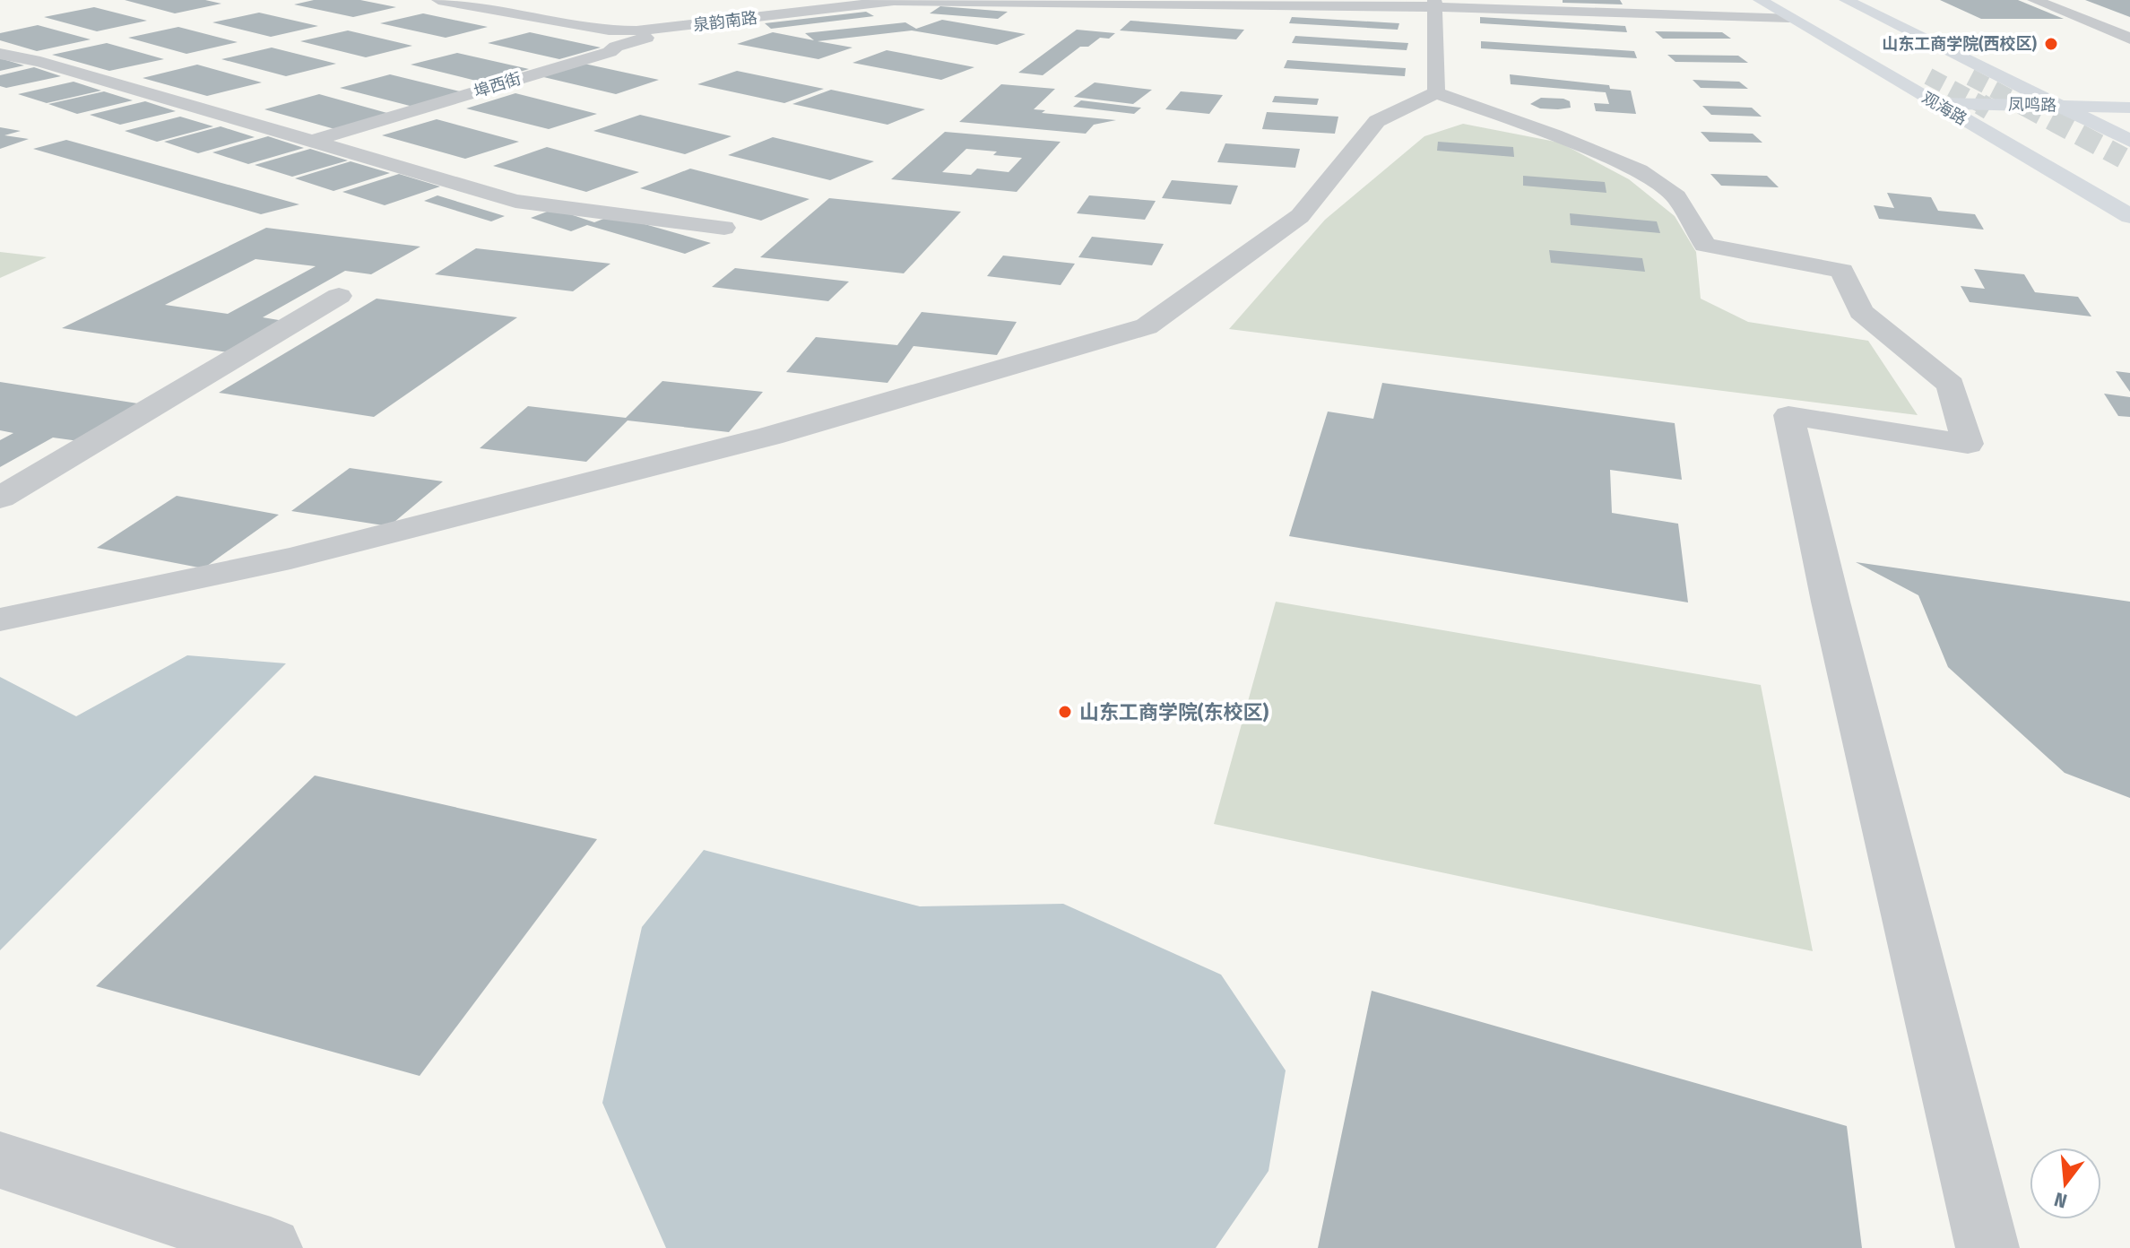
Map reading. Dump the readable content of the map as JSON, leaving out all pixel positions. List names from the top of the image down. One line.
{"streets":{"main road":["凤鸣路","观海路"],"street":["泉韵南路","埠西街"]},"crossings":[["泉韵南路","埠西街"],["泉韵南路","观海路"],["凤鸣路","观海路"]],"places":["山东工商学院(西校区)","山东工商学院(东校区)"],"north":"bottom"}
